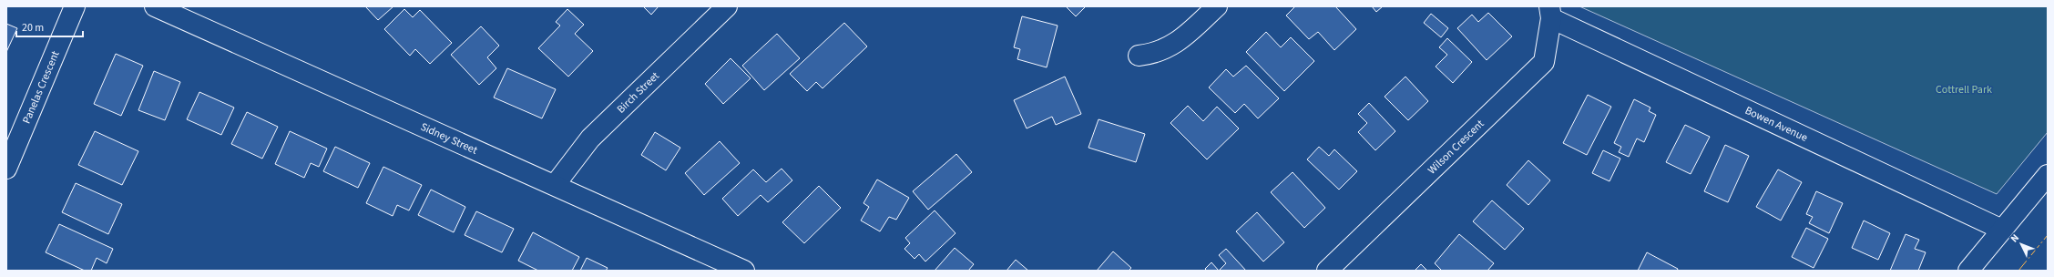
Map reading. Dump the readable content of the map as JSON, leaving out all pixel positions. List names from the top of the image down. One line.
{"streets":{"street":["Panelas Crescent","Birch Street","Bowen Avenue","Sidney Street","Wilson Crescent"]},"crossings":[["Birch Street","Sidney Street"],["Bowen Avenue","Wilson Crescent"]],"parks":["Cottrell Park"],"scale_bar":"20 m","north":"top left"}
